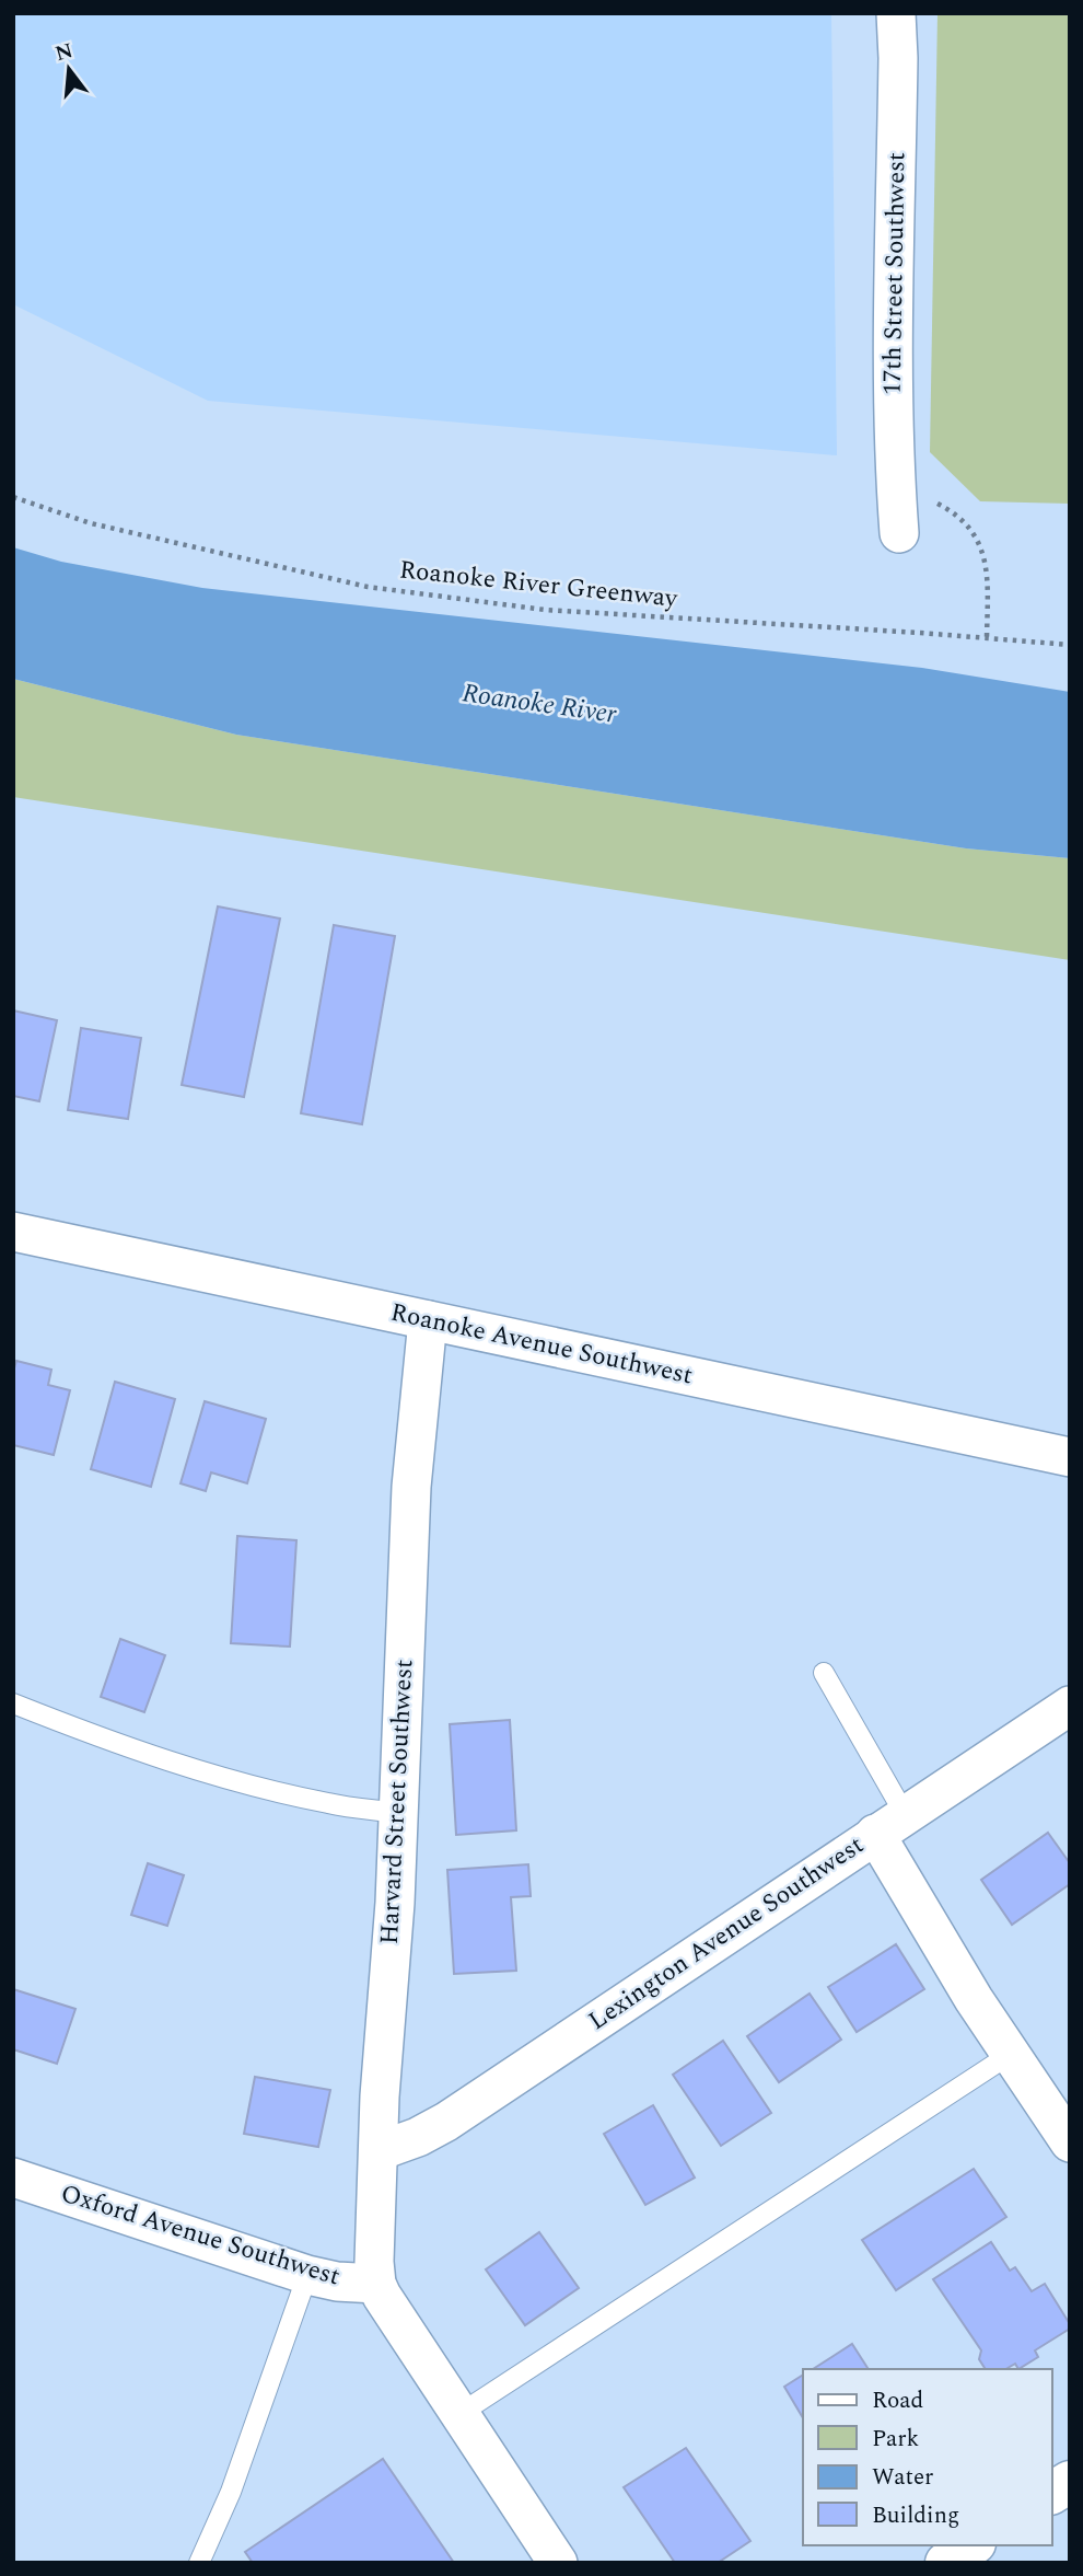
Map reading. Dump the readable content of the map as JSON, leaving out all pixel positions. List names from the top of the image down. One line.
{"streets":{"street":["17th Street Southwest","Roanoke Avenue Southwest","Harvard Street Southwest","Lexington Avenue Southwest","Oxford Avenue Southwest"],"path":["Roanoke River Greenway"]},"crossings":[["Roanoke Avenue Southwest","Harvard Street Southwest"],["Harvard Street Southwest","Lexington Avenue Southwest"],["Harvard Street Southwest","Oxford Avenue Southwest"]],"water":["Roanoke River"],"legend":["Road","Park","Water","Building"],"north":"top"}
